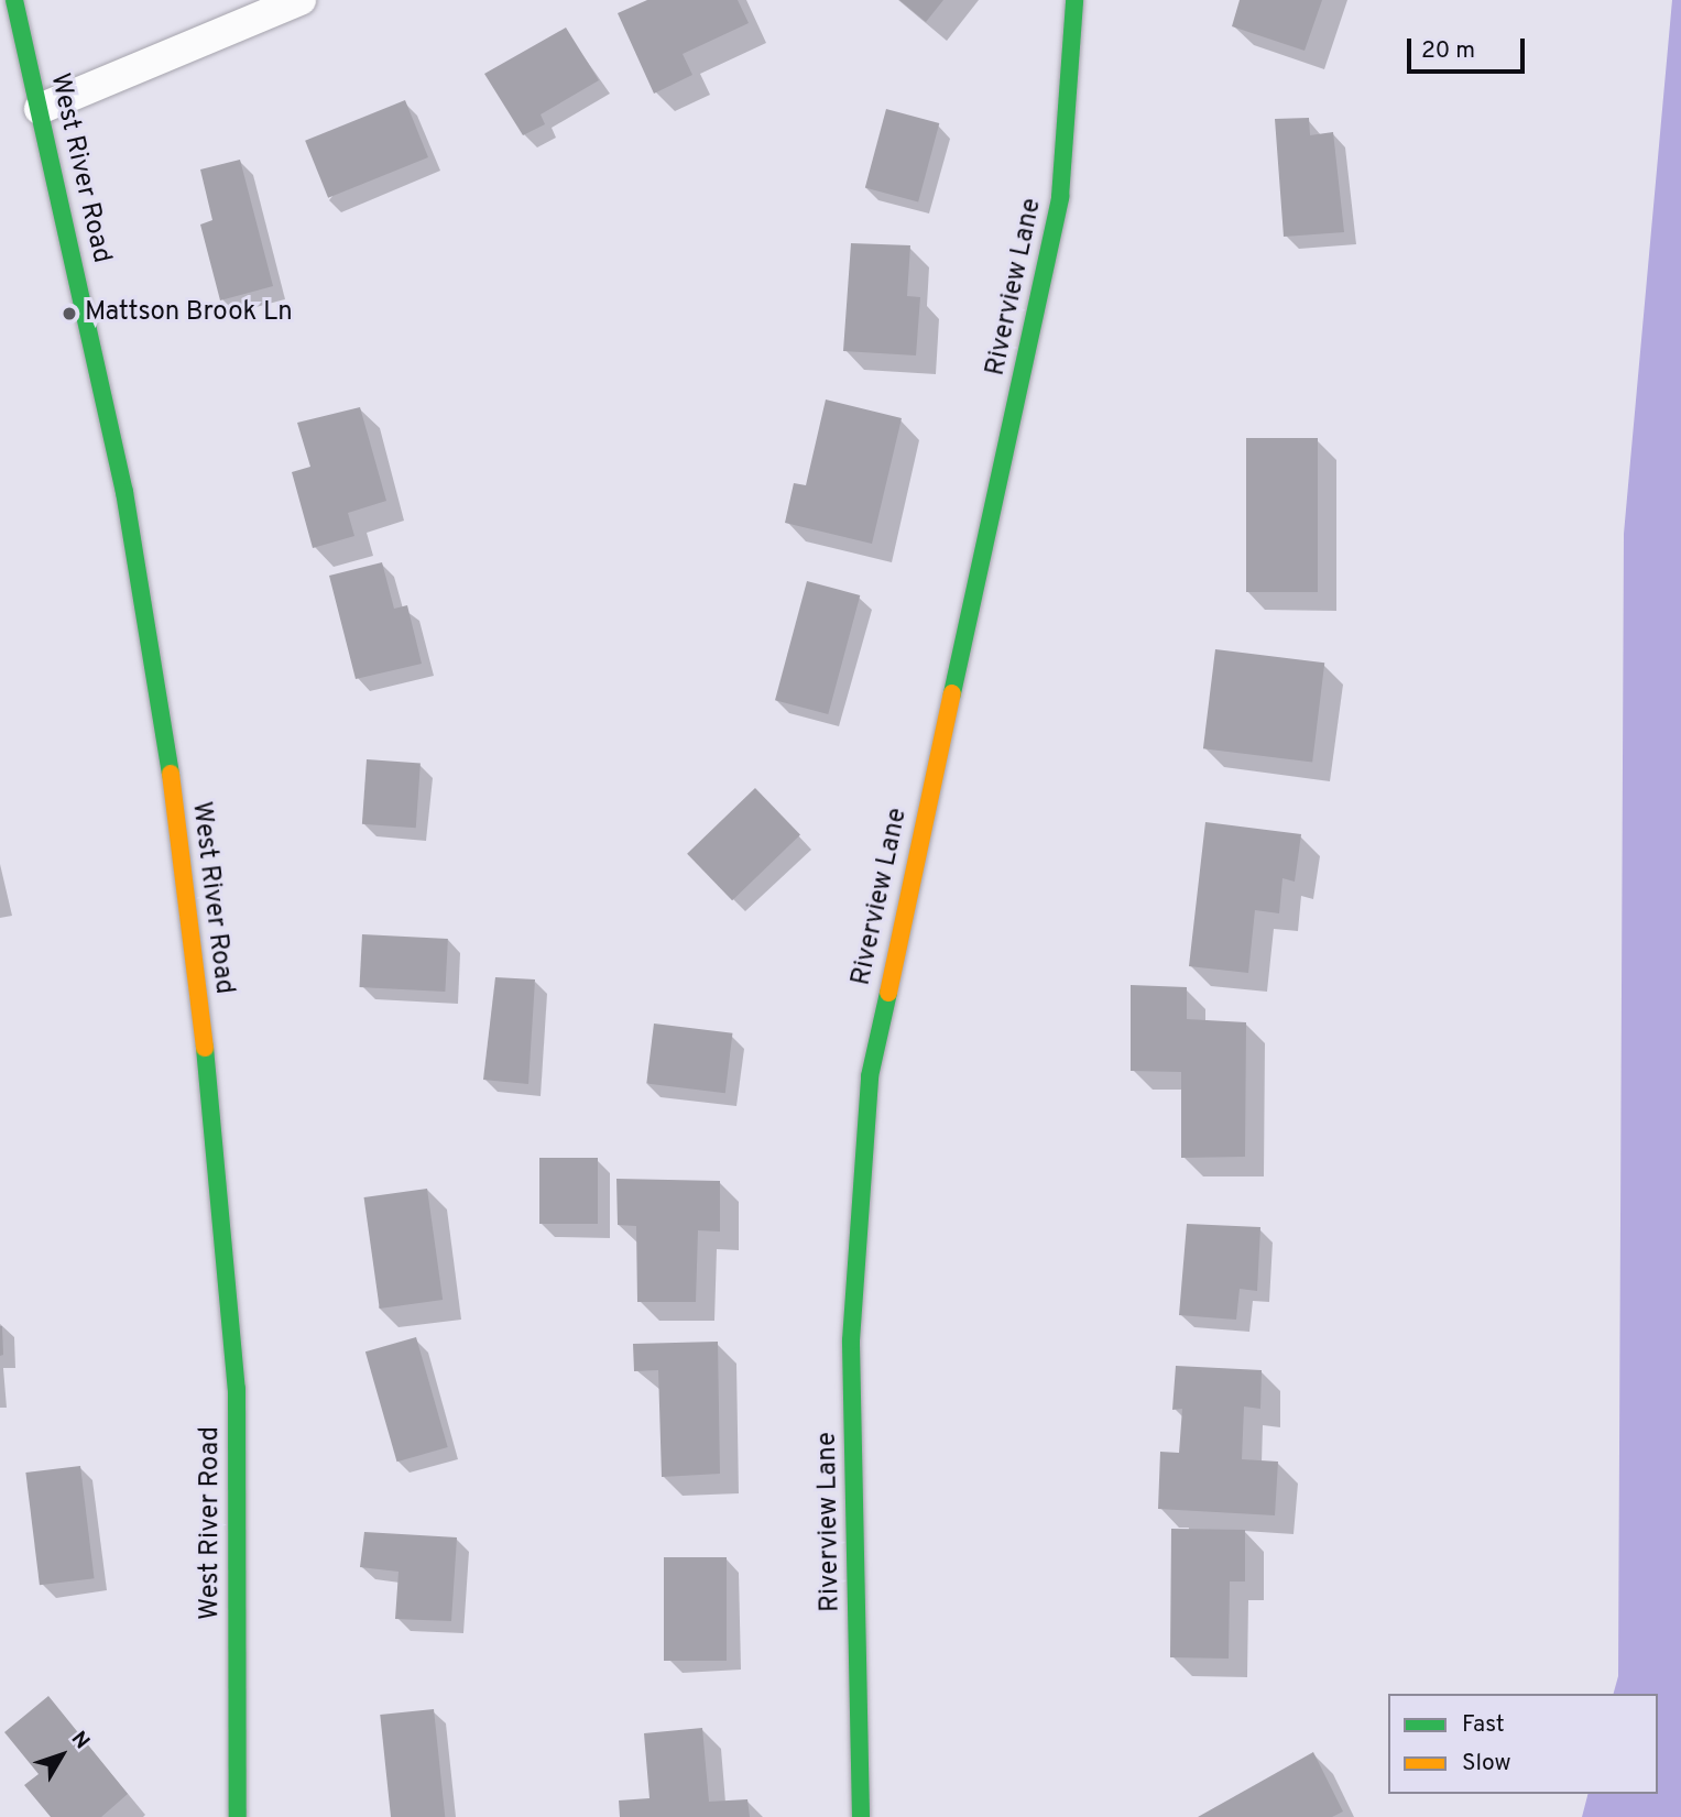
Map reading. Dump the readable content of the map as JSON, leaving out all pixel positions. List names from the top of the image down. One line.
{"streets":{"street":["West River Road","Riverview Lane"]},"places":["Mattson Brook Ln"],"legend":["Fast","Slow"],"scale_bar":"20 m","north":"top right"}
